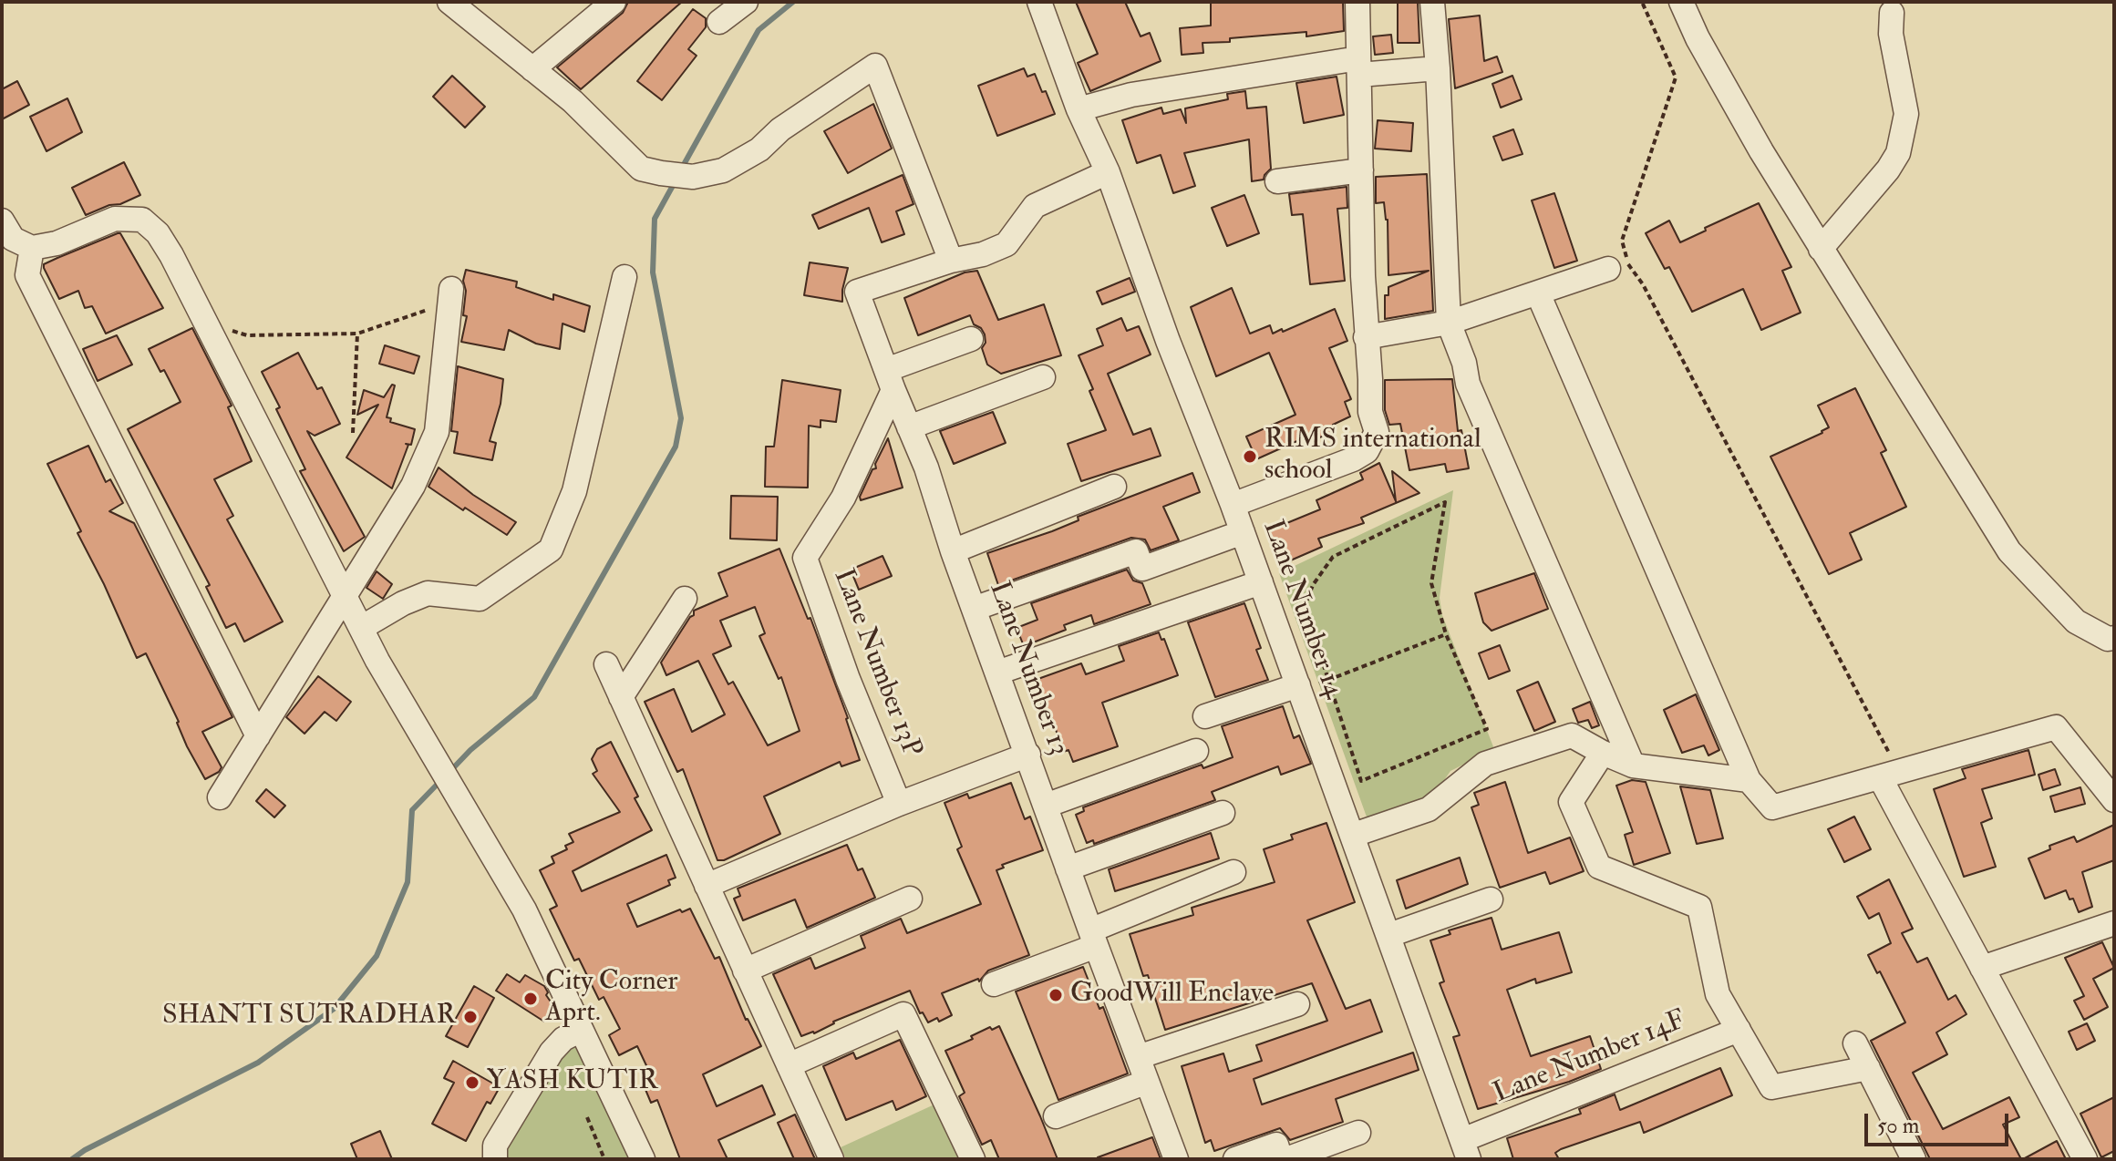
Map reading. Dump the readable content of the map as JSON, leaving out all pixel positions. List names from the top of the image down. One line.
{"streets":{"street":["Lane Number 14","Lane Number 13P","Lane Number 13","Lane Number 14F"]},"crossings":[["Lane Number 14","Lane Number 14F"],["Lane Number 13P","Lane Number 13"]],"places":["RIMS international school","GoodWill Enclave","City Corner Aprt.","SHANTI SUTRADHAR","YASH KUTIR"],"scale_bar":"50 m"}
